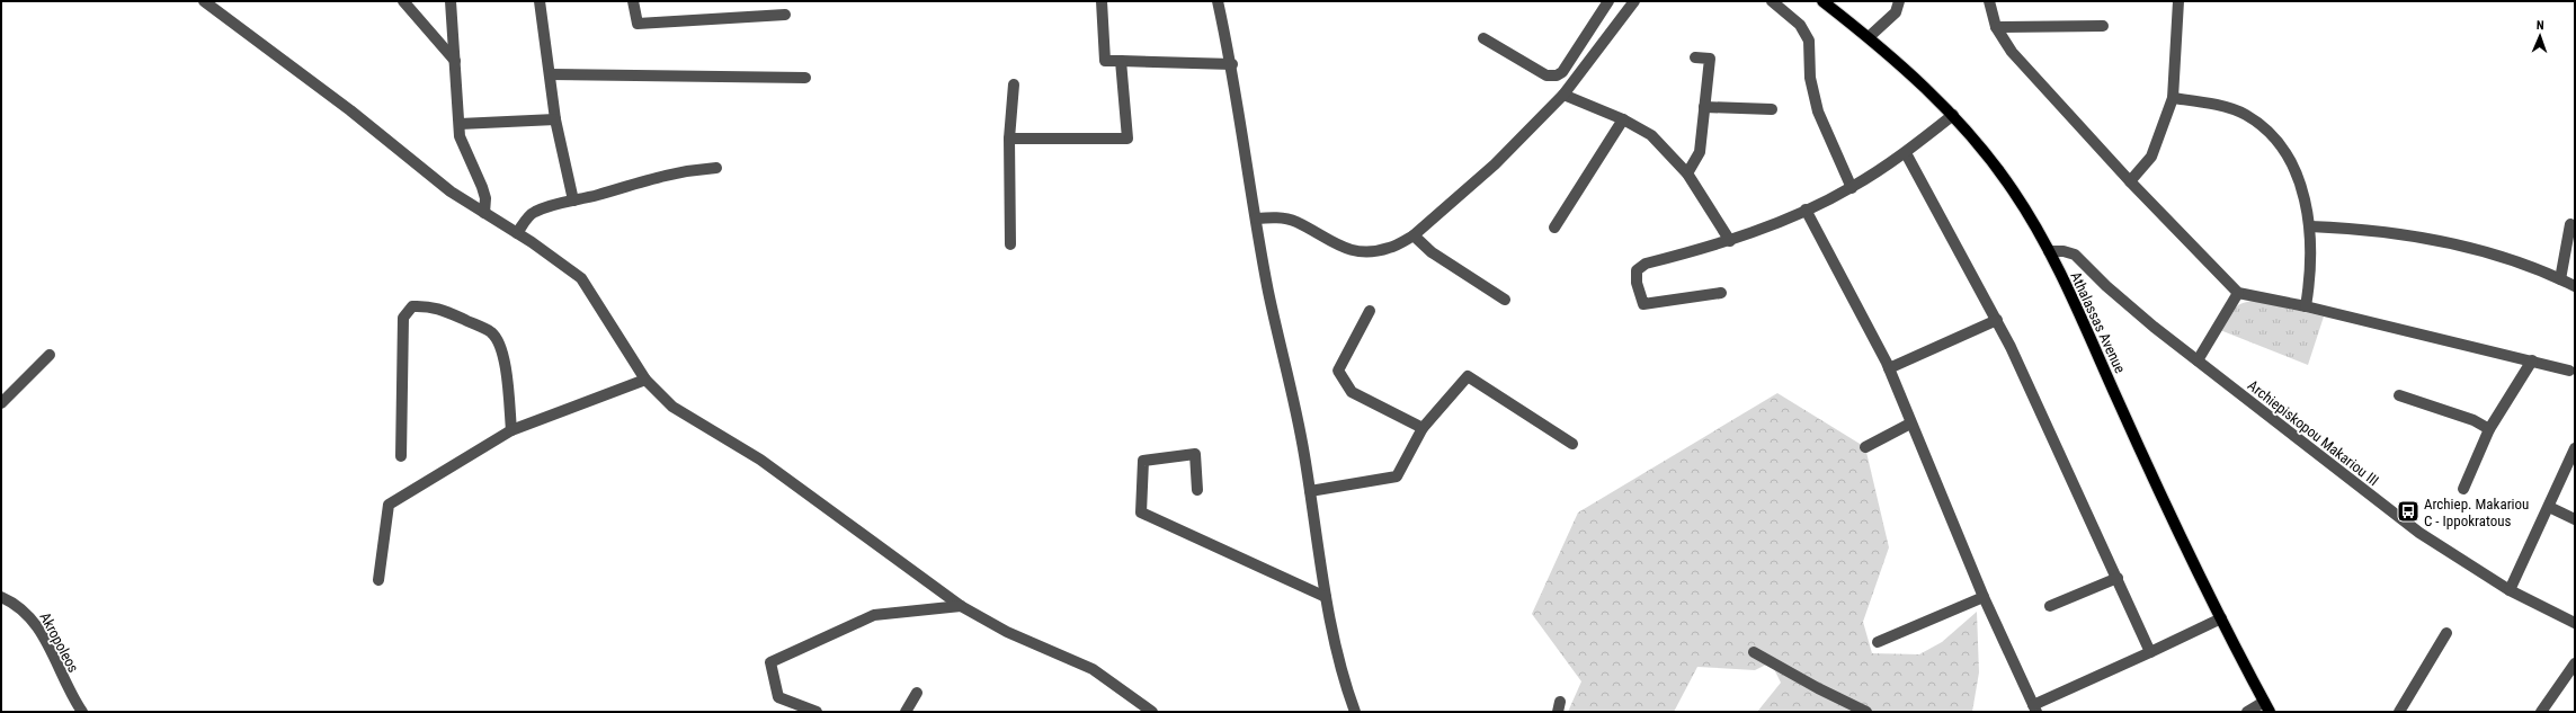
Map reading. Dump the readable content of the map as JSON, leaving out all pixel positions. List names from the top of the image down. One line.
{"streets":{"main road":["Athalassas Avenue"],"street":["Archiepiskopou Makariou III","Akropoleos"]},"crossings":[["Athalassas Avenue","Archiepiskopou Makariou III"]],"places":{"bus stop":["Archiep. Makariou C - Ippokratous"]},"north":"top"}
